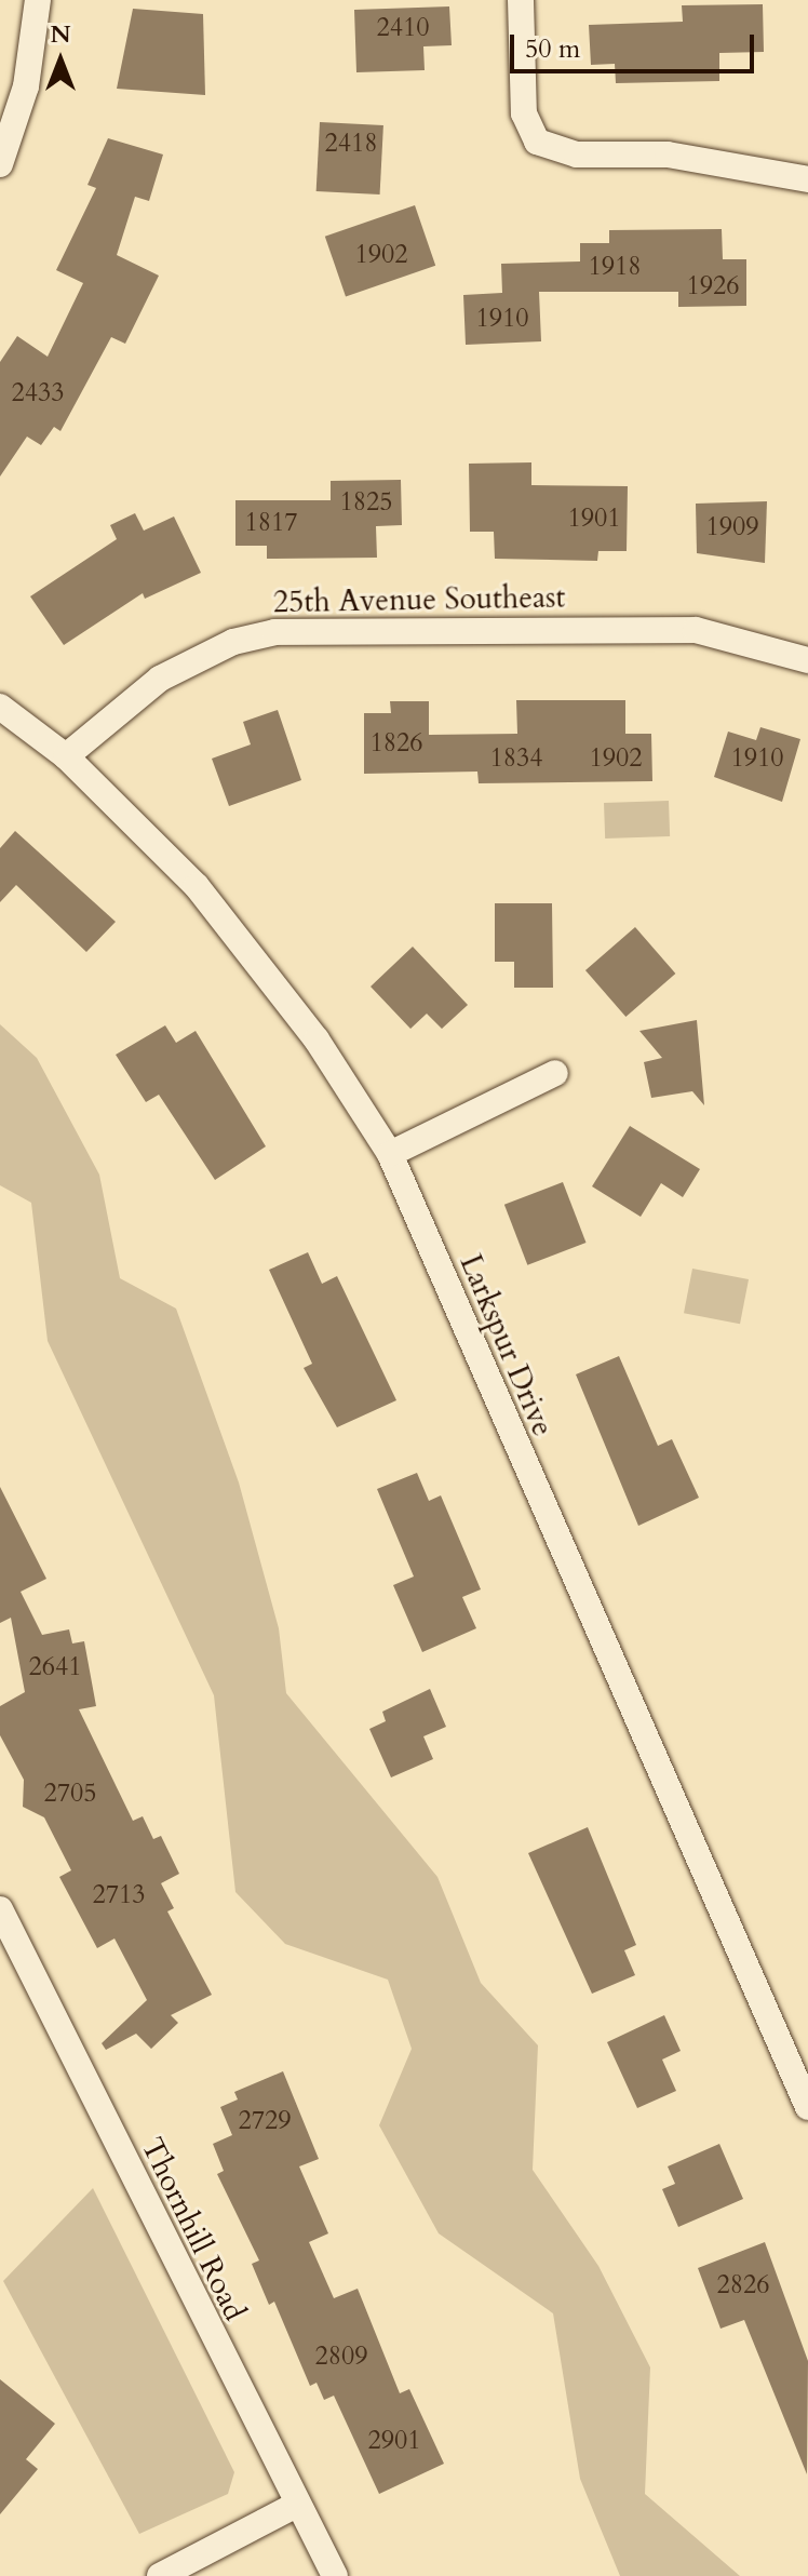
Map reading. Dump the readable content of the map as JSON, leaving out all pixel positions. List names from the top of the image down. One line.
{"streets":{"street":["25th Avenue Southeast","Larkspur Drive","Thornhill Road"]},"crossings":[["25th Avenue Southeast","Larkspur Drive"]],"house_numbers":["2410","2418","1902","1918","1926","1910","2433","1825","1901","1817","1909","1826","1834","1902","1910","2641","2705","2713","2729","2826","2809","2901"],"scale_bar":"50 m","north":"top"}
